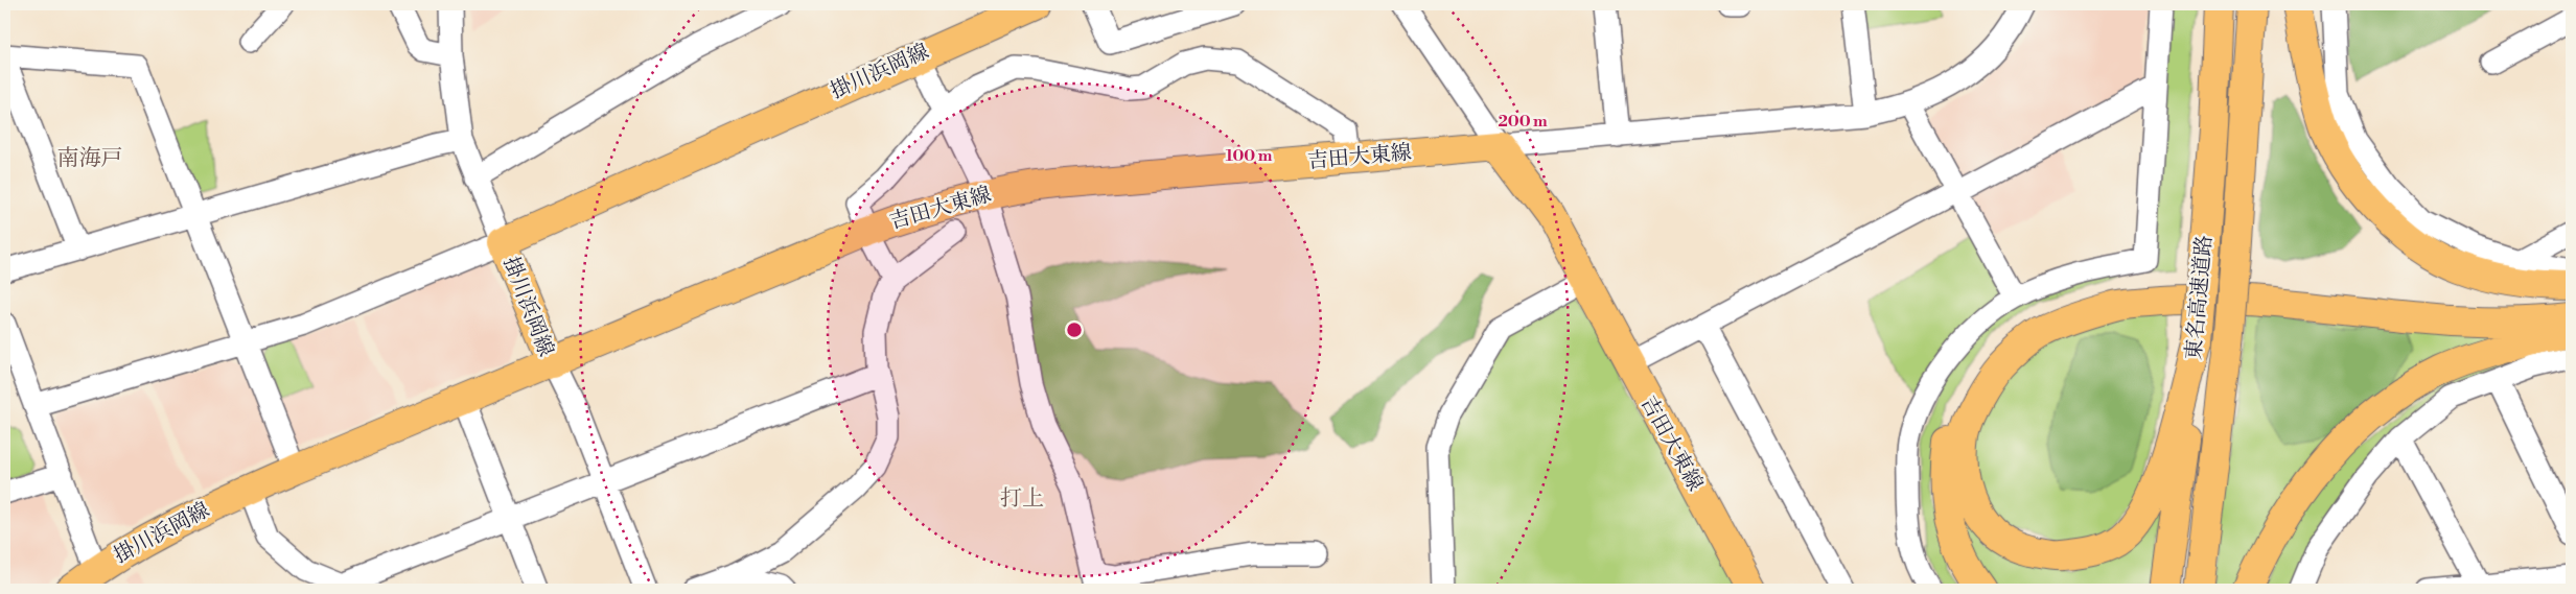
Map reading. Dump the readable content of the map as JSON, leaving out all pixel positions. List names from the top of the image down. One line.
{"streets":{"main road":["掛川浜岡線","吉田大東線","東名高速道路"]},"crossings":[["掛川浜岡線","吉田大東線"]],"districts":["南海戸","打上"],"rings":["200 m","100 m"]}
